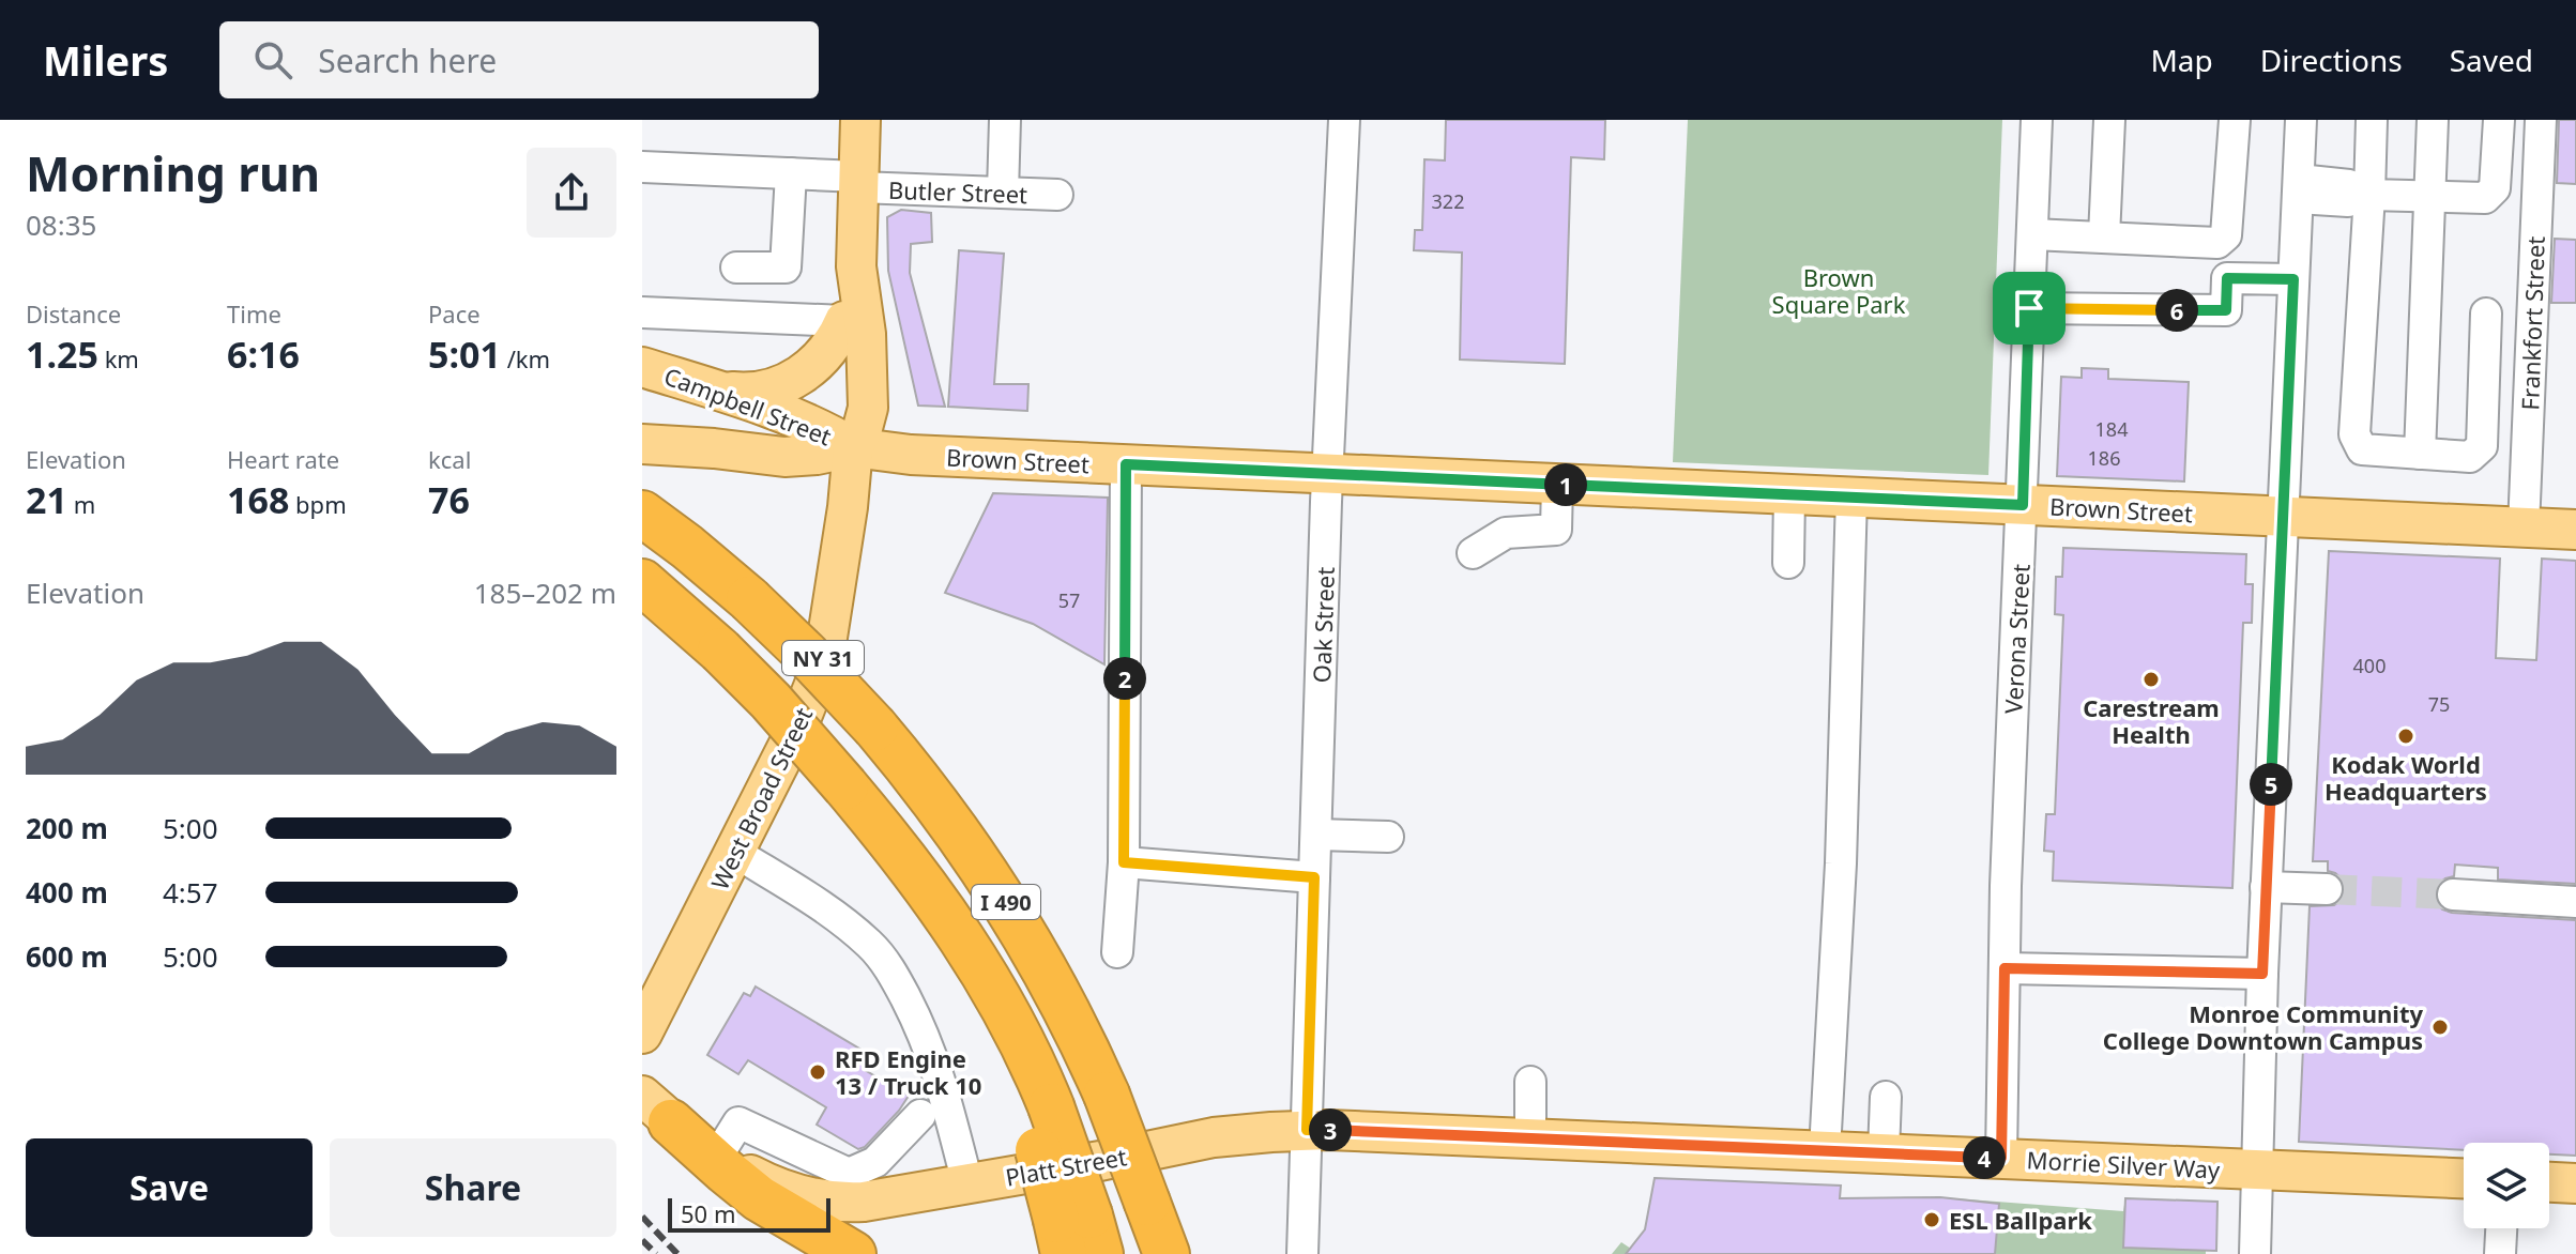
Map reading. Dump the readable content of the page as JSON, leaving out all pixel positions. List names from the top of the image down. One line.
{"streets":{"highway":["I 490"],"main road":["Campbell Street","Brown Street","NY 31","West Broad Street","Morrie Silver Way","Platt Street"],"street":["Butler Street","Frankfort Street","Oak Street","Verona Street"]},"crossings":[["Butler Street","West Broad Street"],["Frankfort Street","Brown Street"],["Campbell Street","Brown Street"],["Campbell Street","West Broad Street"],["Brown Street","Oak Street"],["Brown Street","Verona Street"],["Brown Street","West Broad Street"],["Oak Street","Morrie Silver Way"],["Oak Street","Platt Street"],["Verona Street","Morrie Silver Way"],["Morrie Silver Way","Platt Street"]],"parks":["Brown Square Park"],"places":["Carestream Health","Kodak World Headquarters","Monroe Community College Downtown Campus","RFD Engine 13 / Truck 10","ESL Ballpark"],"house_numbers":["322","184","186","57","400","75"],"scale_bar":"50 m","page":{"header":"Milers","search":"Search here","nav":["Map","Directions","Saved"],"heading":["Morning run","08:35"],"stats":[["Distance","1.25 km"],["Time","6:16"],["Pace","5:01 /km"],["Elevation","21 m"],["Heart rate","168 bpm"],["kcal","76"]],"pins":["6","1","2","5","3","4"],"chart":["Elevation","185–202 m"],"list":[{"name":"200 m","note":"5:00"},{"name":"400 m","note":"4:57"},{"name":"600 m","note":"5:00"}],"buttons":["Save","Share"],"scale":"50 m"}}
